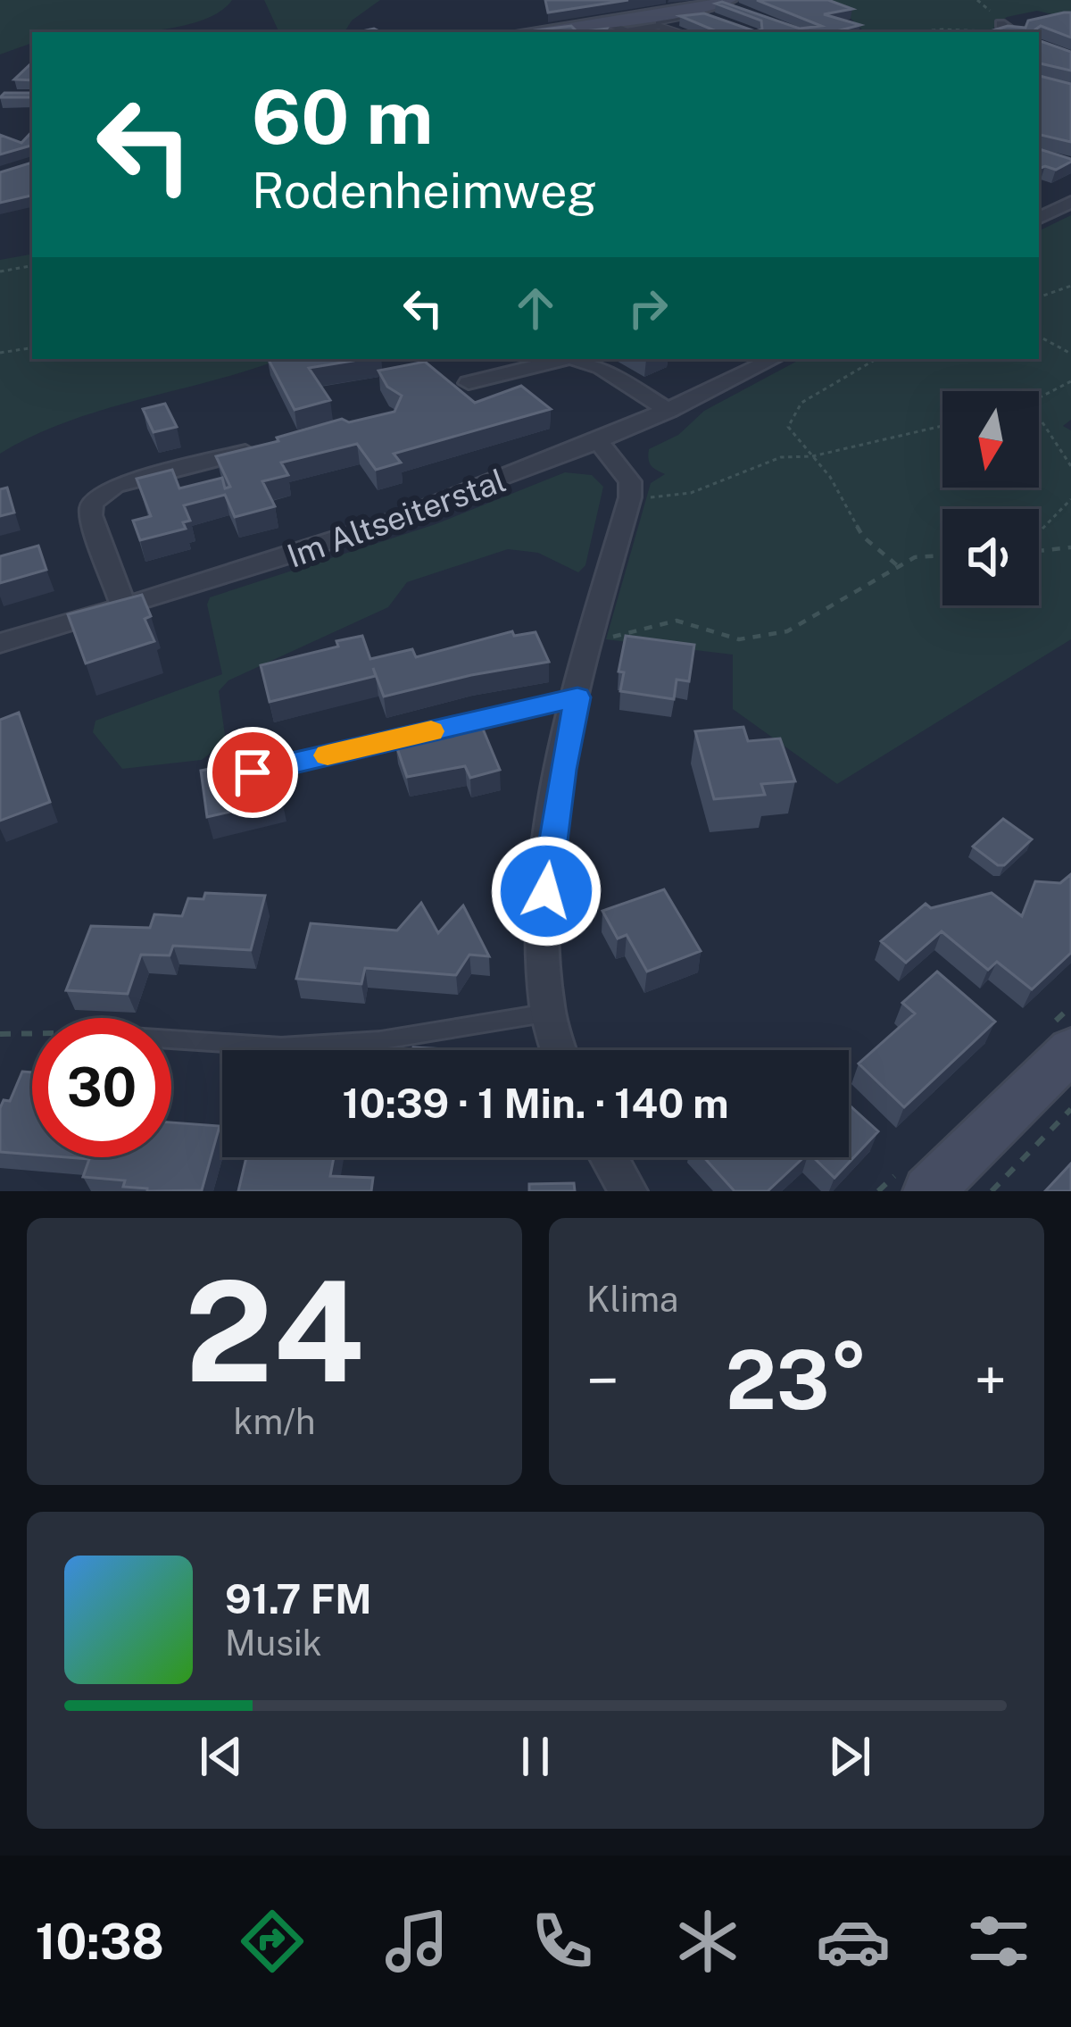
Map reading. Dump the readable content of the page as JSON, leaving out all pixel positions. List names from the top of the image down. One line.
{"streets":{"street":["Im Altseiterstal"]},"north":"bottom","page":{"turn":["60 m","Rodenheimweg"],"limit":"30","trip":"10:39 · 1 Min. · 140 m","tile":[["24","km/h"],"Klima"],"heat":["−","23°","+"],"song":["91.7 FM","Musik"],"tabs":"10:38"}}
